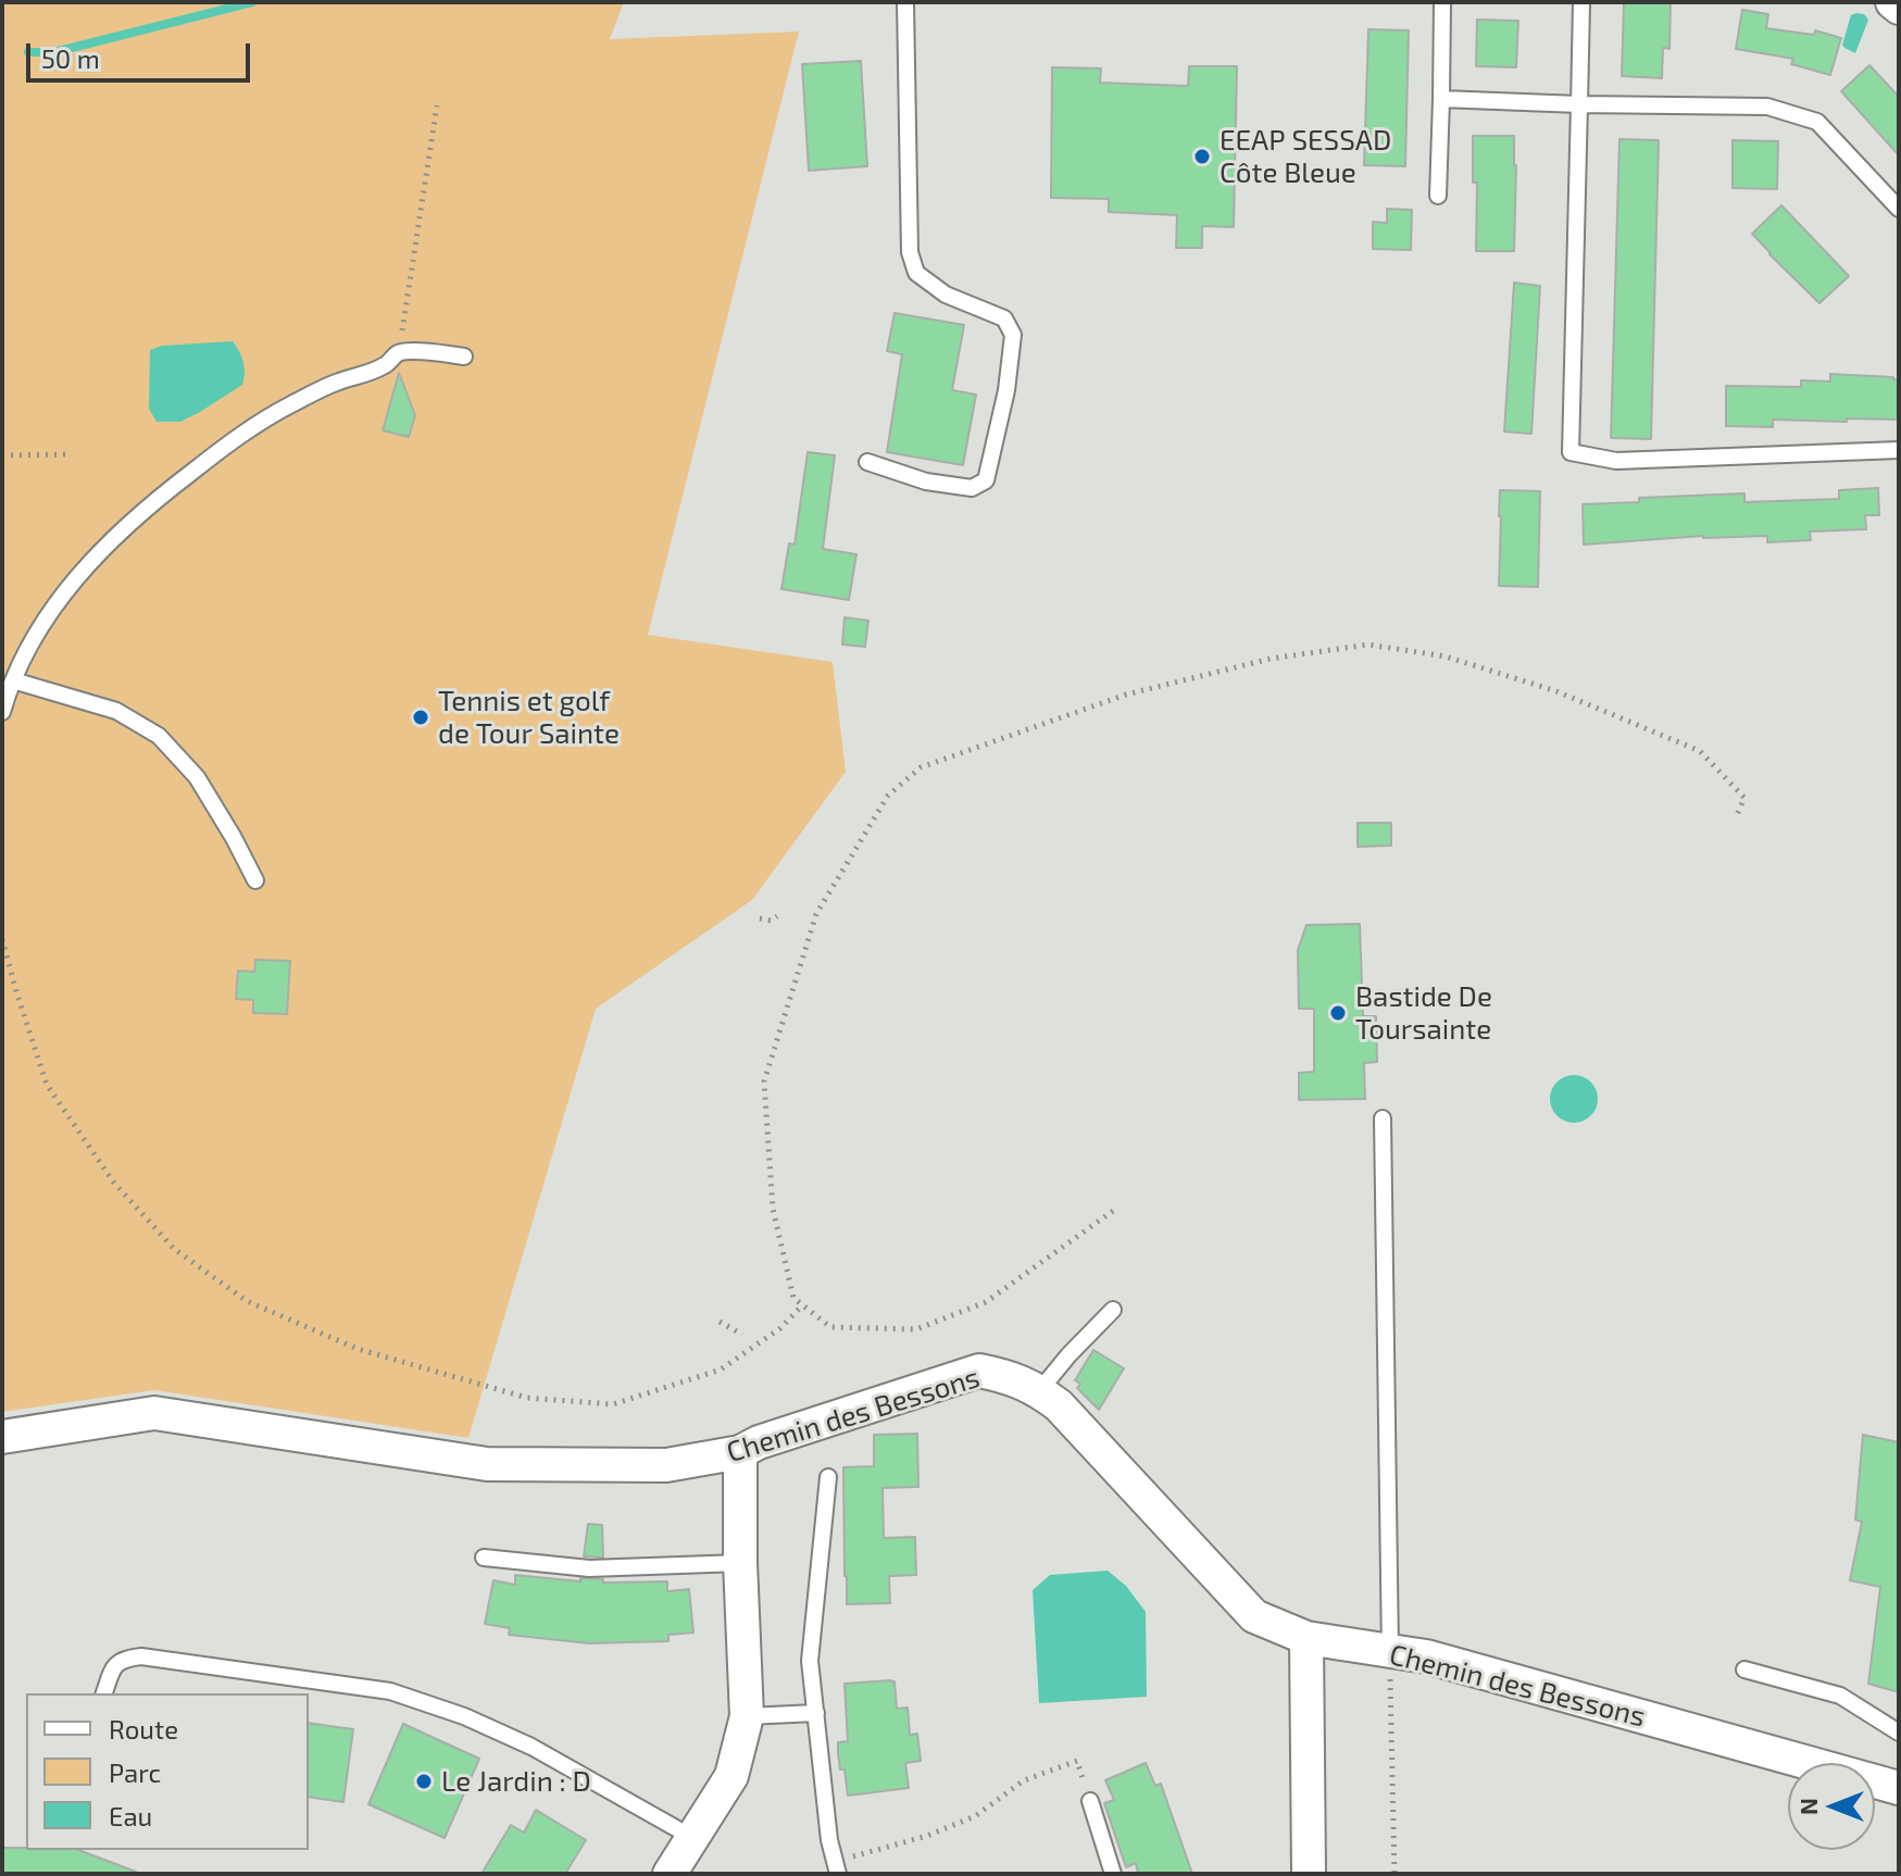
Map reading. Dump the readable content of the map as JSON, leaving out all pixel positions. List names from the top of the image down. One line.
{"streets":{"street":["Chemin des Bessons"]},"places":["EEAP SESSAD Côte Bleue","Tennis et golf de Tour Sainte","Bastide De Toursainte","Le Jardin : D"],"legend":["Route","Parc","Eau"],"scale_bar":"50 m","north":"left"}
